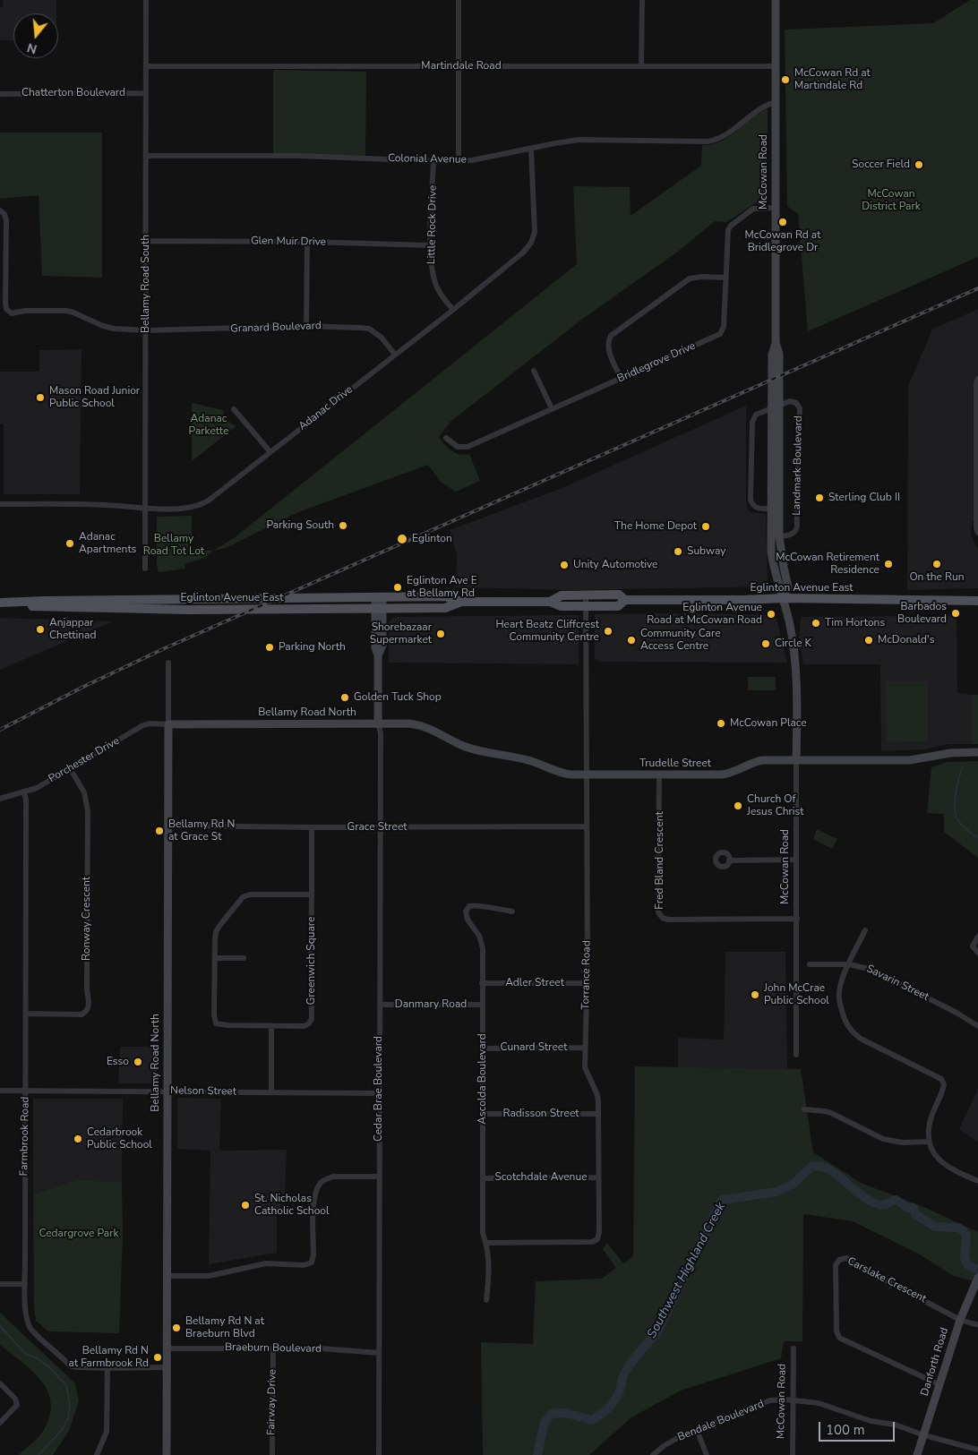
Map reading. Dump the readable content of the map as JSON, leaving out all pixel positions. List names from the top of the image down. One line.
{"streets":{"main road":["Eglinton Avenue East"],"street":["Martindale Road","Chatterton Boulevard","Colonial Avenue","McCowan Road","Little Rock Drive","Glen Muir Drive","Bellamy Road South","Granard Boulevard","Bridlegrove Drive","Adanac Drive","Landmark Boulevard","Bellamy Road North","Porchester Drive","Trudelle Street","Grace Street","Fred Bland Crescent","Ronway Crescent","Greenwich Square","Torrance Road","Adler Street","Savarin Street","Danmary Road","Cunard Street","Ascolda Boulevard","Cedar Brae Boulevard","Nelson Street","Radisson Street","Farmbrook Road","Scotchdale Avenue","Carslake Crescent","Braeburn Boulevard","Danforth Road","Fairway Drive","Bendale Boulevard"]},"crossings":[["Martindale Road","McCowan Road"],["Martindale Road","Bellamy Road South"],["Chatterton Boulevard","Bellamy Road South"],["Colonial Avenue","McCowan Road"],["Colonial Avenue","Little Rock Drive"],["Colonial Avenue","Bellamy Road South"],["Colonial Avenue","Adanac Drive"],["McCowan Road","Bridlegrove Drive"],["McCowan Road","Landmark Boulevard"],["McCowan Road","Eglinton Avenue East"],["McCowan Road","Trudelle Street"],["McCowan Road","Fred Bland Crescent"],["McCowan Road","Bendale Boulevard"],["Little Rock Drive","Glen Muir Drive"],["Little Rock Drive","Adanac Drive"],["Glen Muir Drive","Bellamy Road South"],["Bellamy Road South","Granard Boulevard"],["Bellamy Road South","Adanac Drive"],["Granard Boulevard","Adanac Drive"],["Eglinton Avenue East","Torrance Road"],["Bellamy Road North","Porchester Drive"],["Bellamy Road North","Trudelle Street"],["Bellamy Road North","Grace Street"],["Bellamy Road North","Cedar Brae Boulevard"],["Bellamy Road North","Nelson Street"],["Bellamy Road North","Farmbrook Road"],["Bellamy Road North","Braeburn Boulevard"],["Porchester Drive","Ronway Crescent"],["Porchester Drive","Farmbrook Road"],["Trudelle Street","Fred Bland Crescent"],["Trudelle Street","Torrance Road"],["Trudelle Street","Cedar Brae Boulevard"],["Grace Street","Greenwich Square"],["Grace Street","Torrance Road"],["Grace Street","Cedar Brae Boulevard"],["Ronway Crescent","Farmbrook Road"],["Torrance Road","Adler Street"],["Torrance Road","Cunard Street"],["Torrance Road","Ascolda Boulevard"],["Torrance Road","Radisson Street"],["Torrance Road","Scotchdale Avenue"],["Adler Street","Ascolda Boulevard"],["Danmary Road","Ascolda Boulevard"],["Danmary Road","Cedar Brae Boulevard"],["Cunard Street","Ascolda Boulevard"],["Ascolda Boulevard","Radisson Street"],["Ascolda Boulevard","Scotchdale Avenue"],["Cedar Brae Boulevard","Nelson Street"],["Cedar Brae Boulevard","Braeburn Boulevard"],["Nelson Street","Farmbrook Road"],["Carslake Crescent","Danforth Road"],["Braeburn Boulevard","Fairway Drive"],["Danforth Road","Bendale Boulevard"]],"water":["Southwest Highland Creek"],"parks":["McCowan District Park","Adanac Parkette","Bellamy Road Tot Lot","Cedargrove Park"],"places":["McCowan Rd at Martindale Rd","Soccer Field","McCowan Rd at Bridlegrove Dr","Mason Road Junior Public School","Sterling Club II","Parking South","The Home Depot","Eglinton","Adanac Apartments","Subway","McCowan Retirement Residence","On the Run","Unity Automotive","Eglinton Ave E at Bellamy Rd","Barbados Boulevard","Eglinton Avenue Road at McCowan Road","Tim Hortons","Anjappar Chettinad","Heart Beatz Cliffcrest Community Centre","Shorebazaar Supermarket","Community Care Access Centre","McDonald's","Circle K","Parking North","Golden Tuck Shop","McCowan Place","Church Of Jesus Christ","Bellamy Rd N at Grace St","John McCrae Public School","Esso","Cedarbrook Public School","St. Nicholas Catholic School","Bellamy Rd N at Braeburn Blvd","Bellamy Rd N at Farmbrook Rd"],"scale_bar":"100 m","north":"bottom"}
